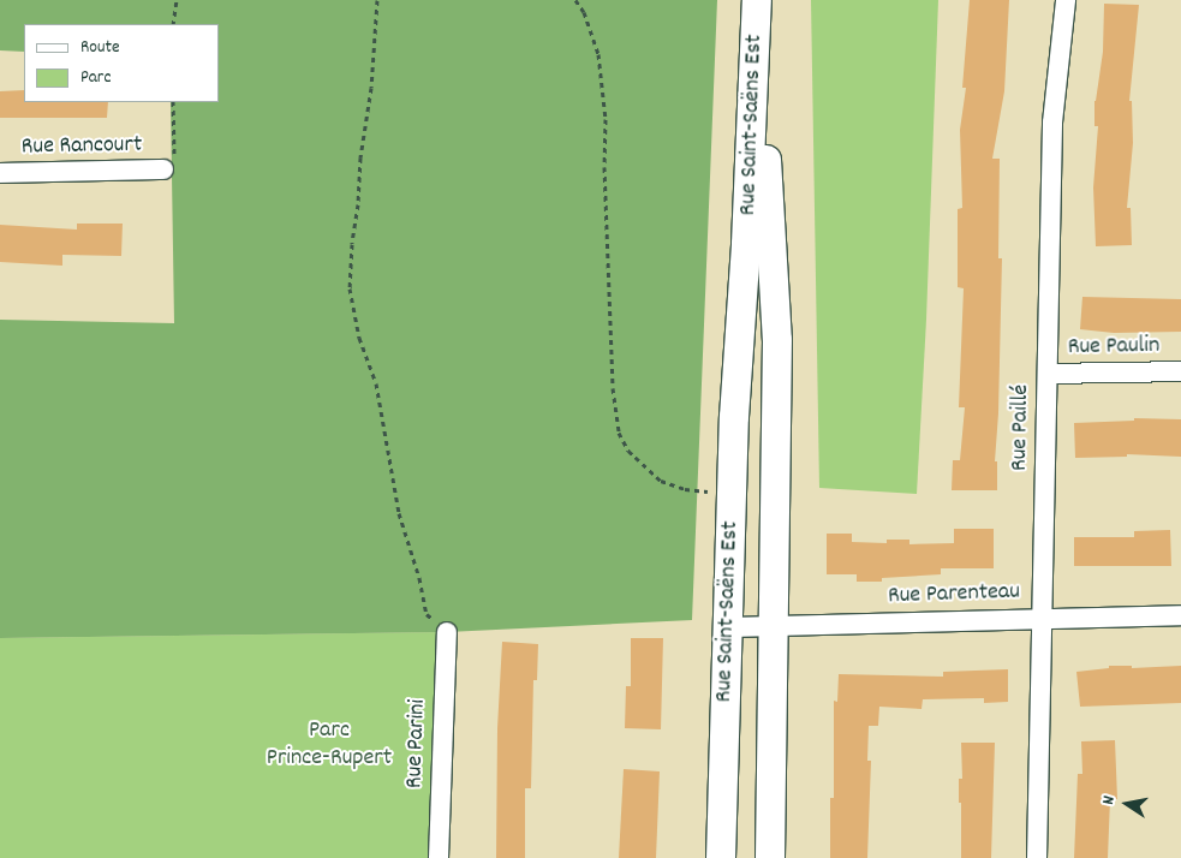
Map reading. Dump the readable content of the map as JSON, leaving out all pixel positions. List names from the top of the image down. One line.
{"streets":{"main road":["Rue Saint-Saëns Est"],"street":["Rue Rancourt","Rue Paulin","Rue Paillé","Rue Parenteau","Rue Parini"]},"crossings":[["Rue Saint-Saëns Est","Rue Parenteau"],["Rue Paulin","Rue Paillé"],["Rue Paillé","Rue Parenteau"]],"parks":["Parc Prince-Rupert"],"legend":["Route","Parc"],"north":"left"}
